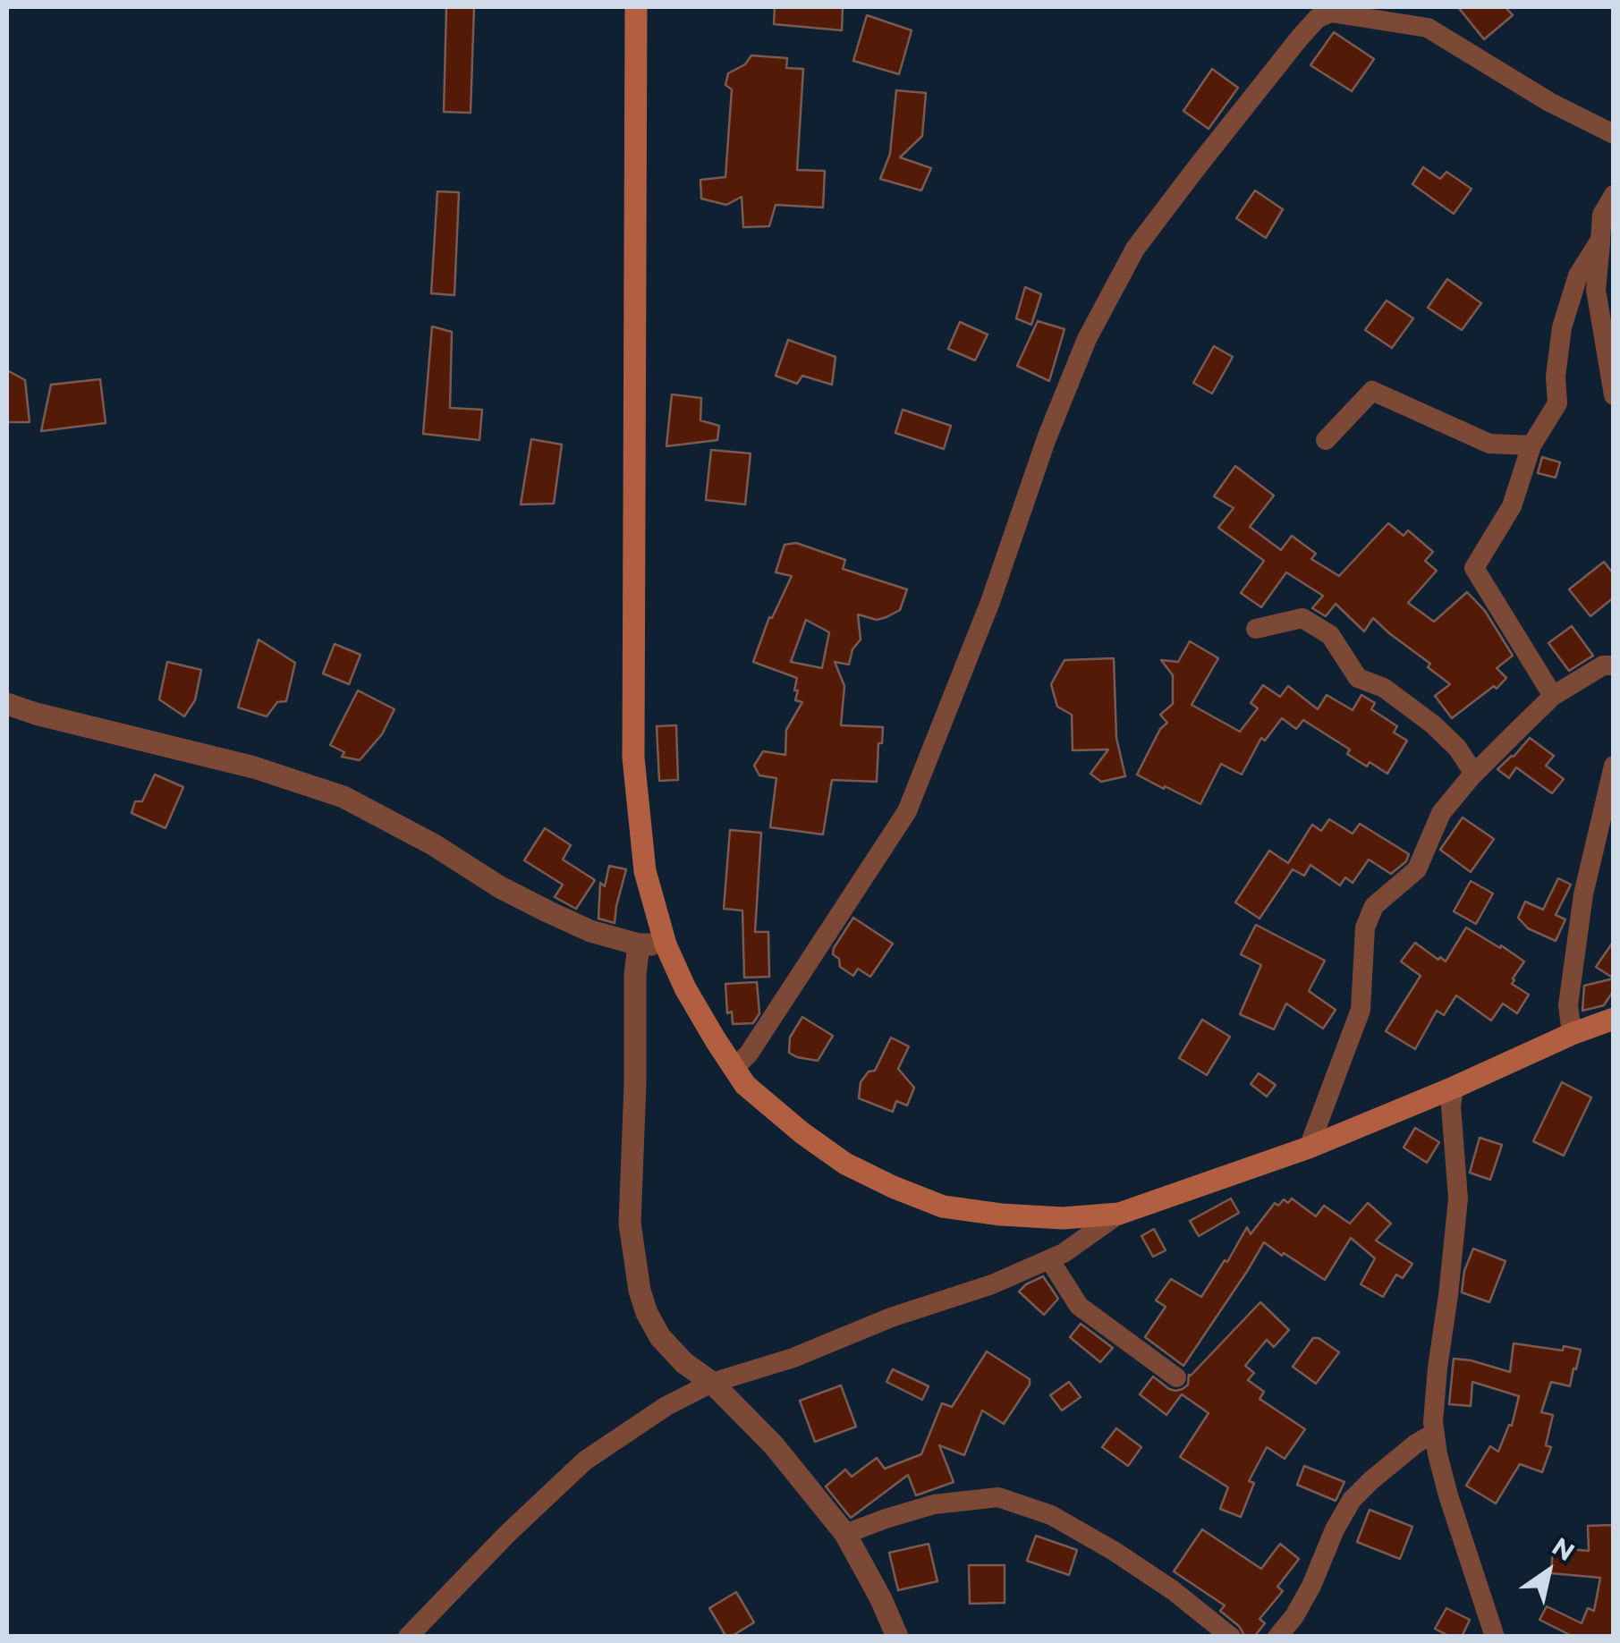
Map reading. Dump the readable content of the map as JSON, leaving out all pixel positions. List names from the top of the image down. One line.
{"north":"top right"}
